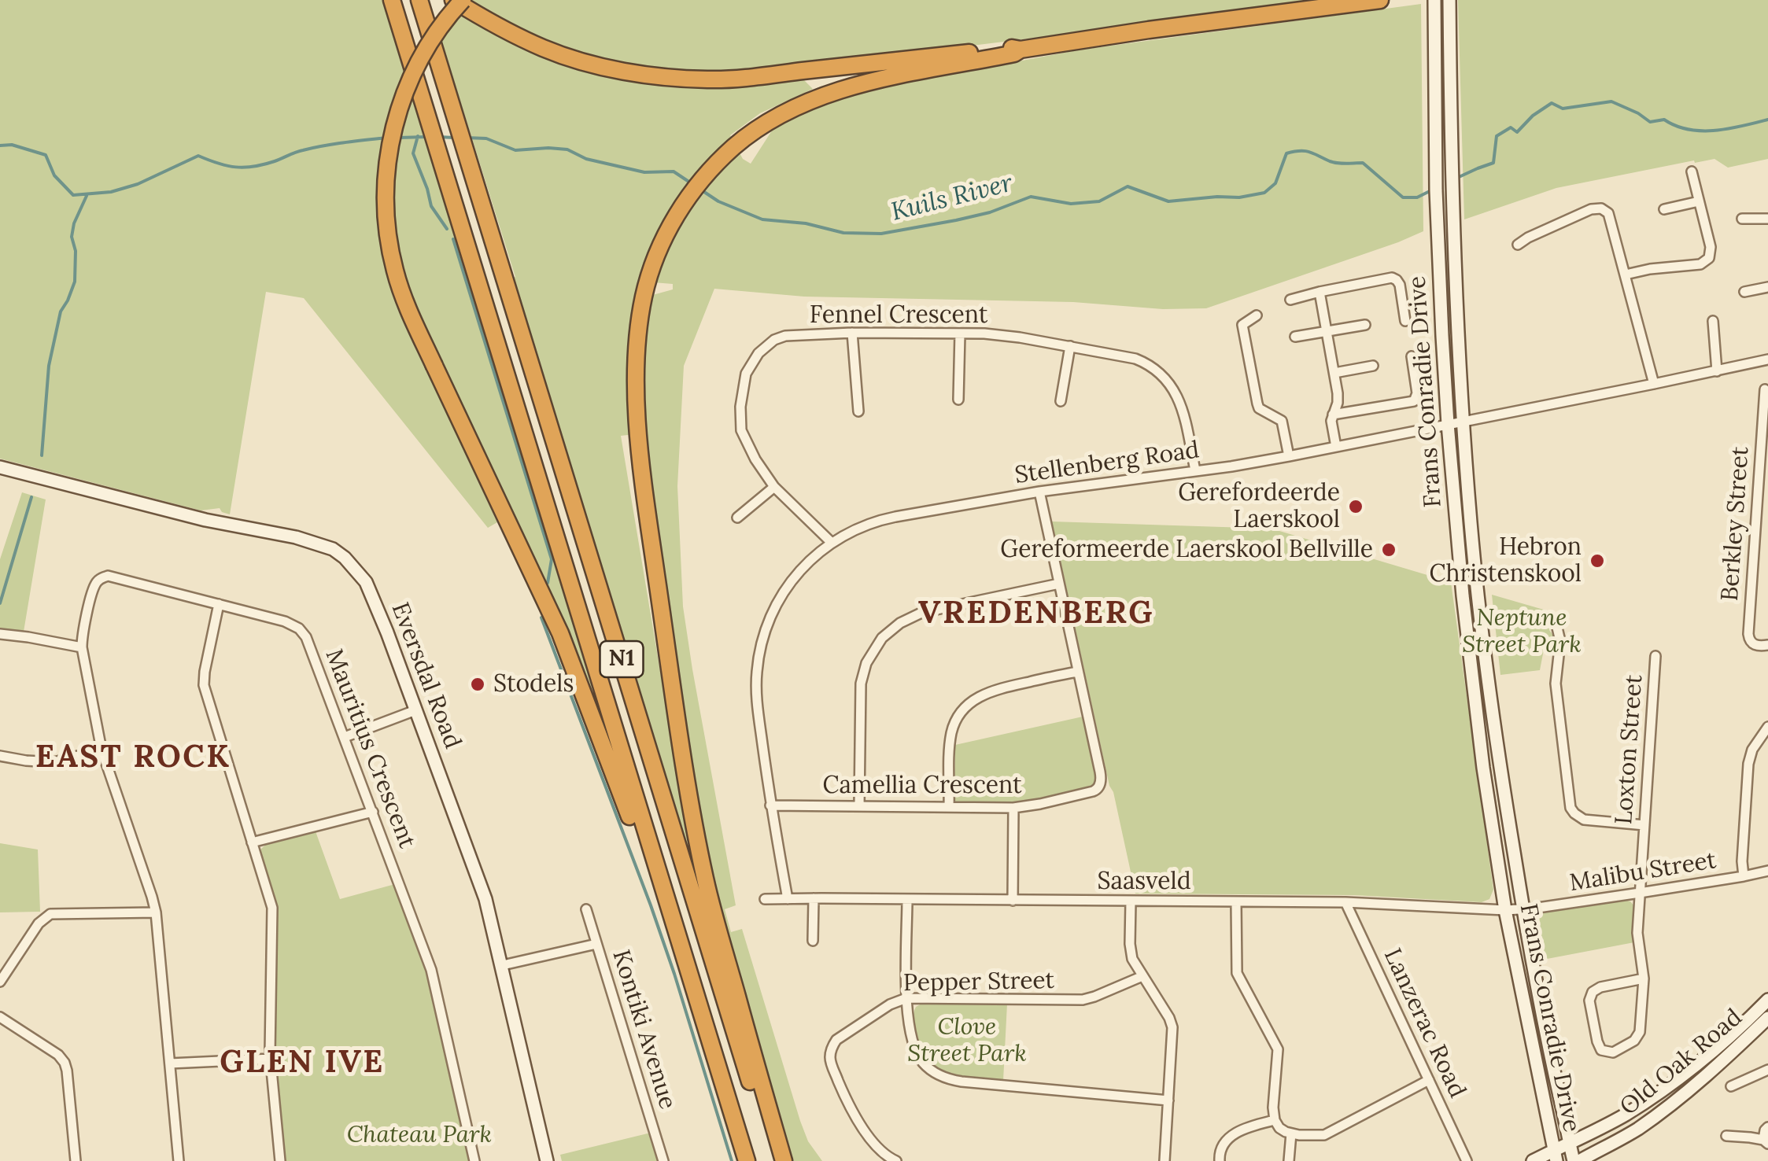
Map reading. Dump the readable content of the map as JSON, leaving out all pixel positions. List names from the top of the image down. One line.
{"streets":{"highway":["N1"],"street":["Fennel Crescent","Frans Conradie Drive","Stellenberg Road","Berkley Street","Eversdal Road","Mauritius Crescent","Loxton Street","Camellia Crescent","Malibu Street","Saasveld","Pepper Street","Lanzerac Road","Kontiki Avenue","Old Oak Road"]},"crossings":[["Fennel Crescent","Stellenberg Road"],["Frans Conradie Drive","Stellenberg Road"],["Frans Conradie Drive","Malibu Street"],["Frans Conradie Drive","Saasveld"],["Frans Conradie Drive","Old Oak Road"],["Stellenberg Road","Camellia Crescent"],["Stellenberg Road","Saasveld"],["Loxton Street","Malibu Street"],["Malibu Street","Saasveld"],["Saasveld","Lanzerac Road"]],"districts":["VREDENBERG","EAST ROCK","GLEN IVE"],"water":["Kuils River"],"parks":["Neptune Street Park","Clove Street Park","Chateau Park"],"places":["Gerefordeerde Laerskool","Gereformeerde Laerskool Bellville","Hebron Christenskool","Stodels"]}
